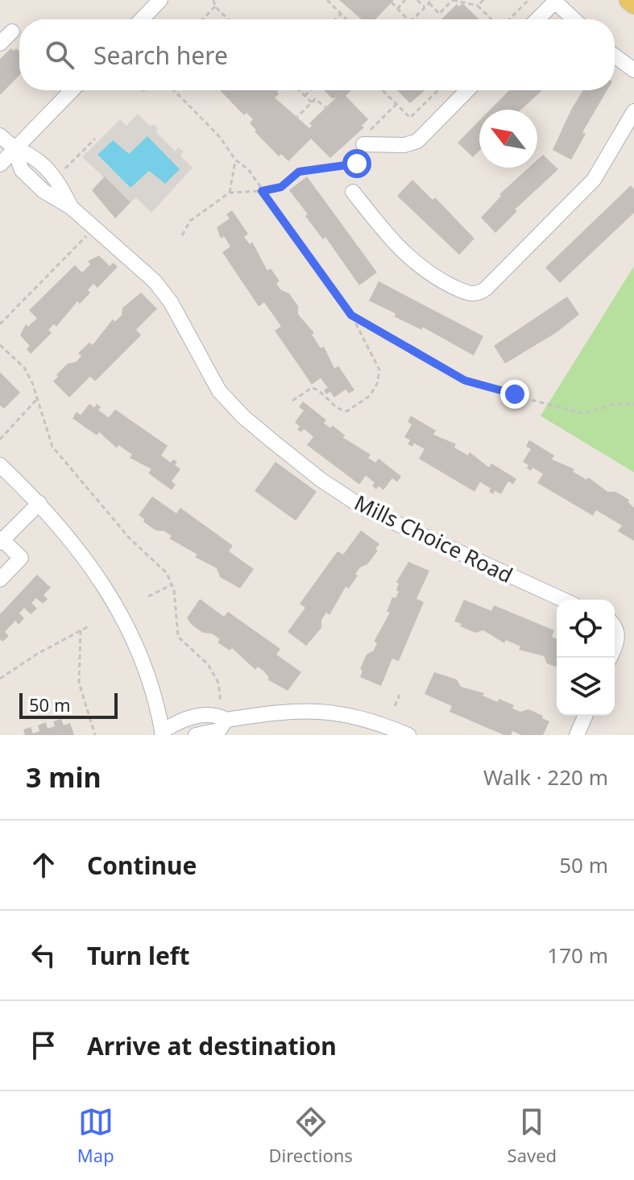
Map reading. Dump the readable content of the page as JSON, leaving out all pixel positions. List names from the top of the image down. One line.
{"streets":{"street":["Mills Choice Road"]},"scale_bar":"50 m","north":"top left","page":{"search":"Search here","scale":"50 m","heading":["3 min","Walk · 220 m"],"list":[["Continue","50 m"],["Turn left","170 m"],"Arrive at destination"],"nav":["Map","Directions","Saved"]}}
